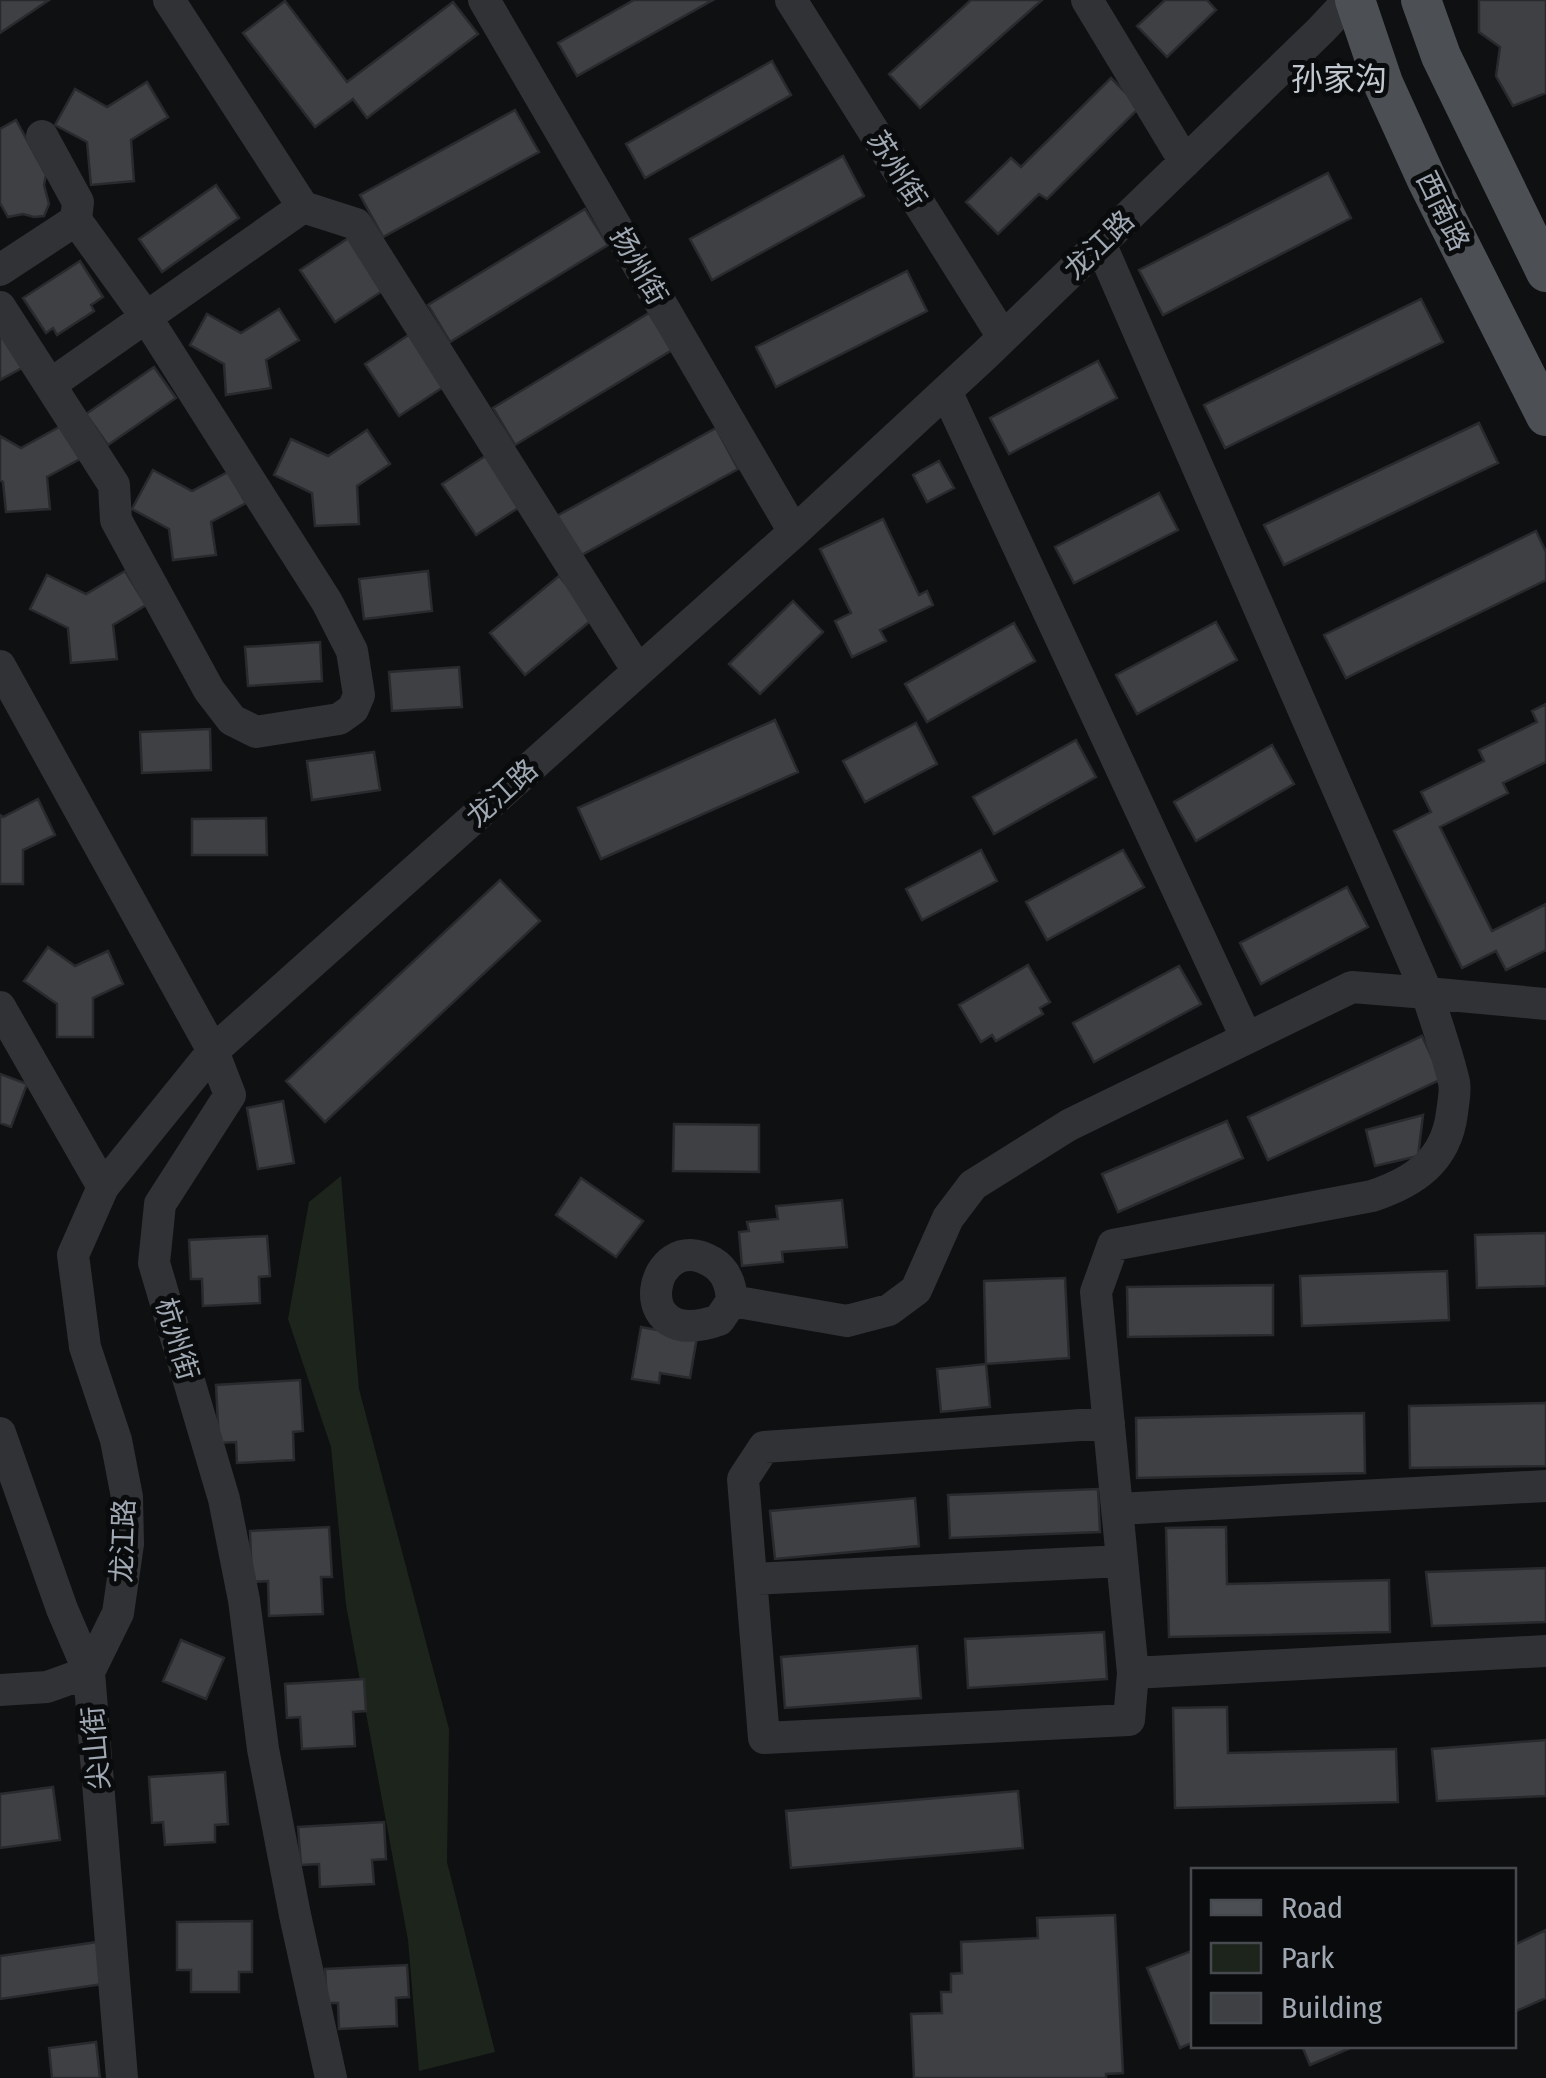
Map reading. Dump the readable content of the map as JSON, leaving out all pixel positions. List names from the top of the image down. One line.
{"streets":{"main road":["西南路"],"street":["苏州街","龙江路","扬州街","杭州街","尖山街"]},"crossings":[["苏州街","龙江路"],["西南路","龙江路"],["龙江路","扬州街"],["龙江路","杭州街"],["龙江路","尖山街"]],"districts":["孙家沟"],"legend":["Road","Park","Building"]}
